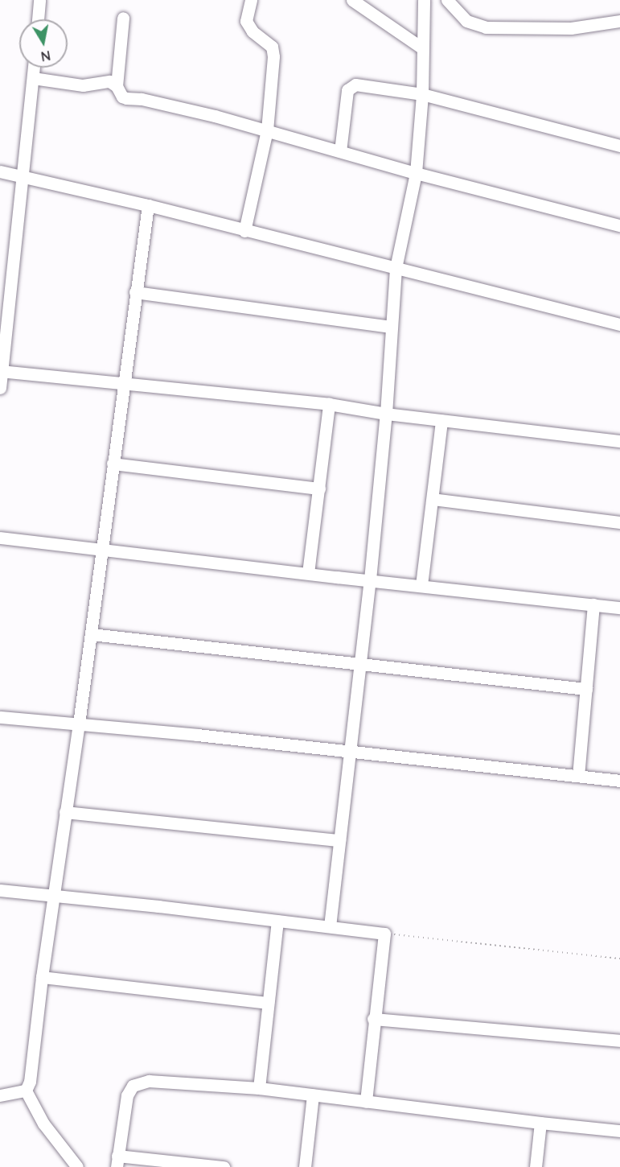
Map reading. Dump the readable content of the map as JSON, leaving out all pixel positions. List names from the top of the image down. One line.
{"north":"bottom"}
